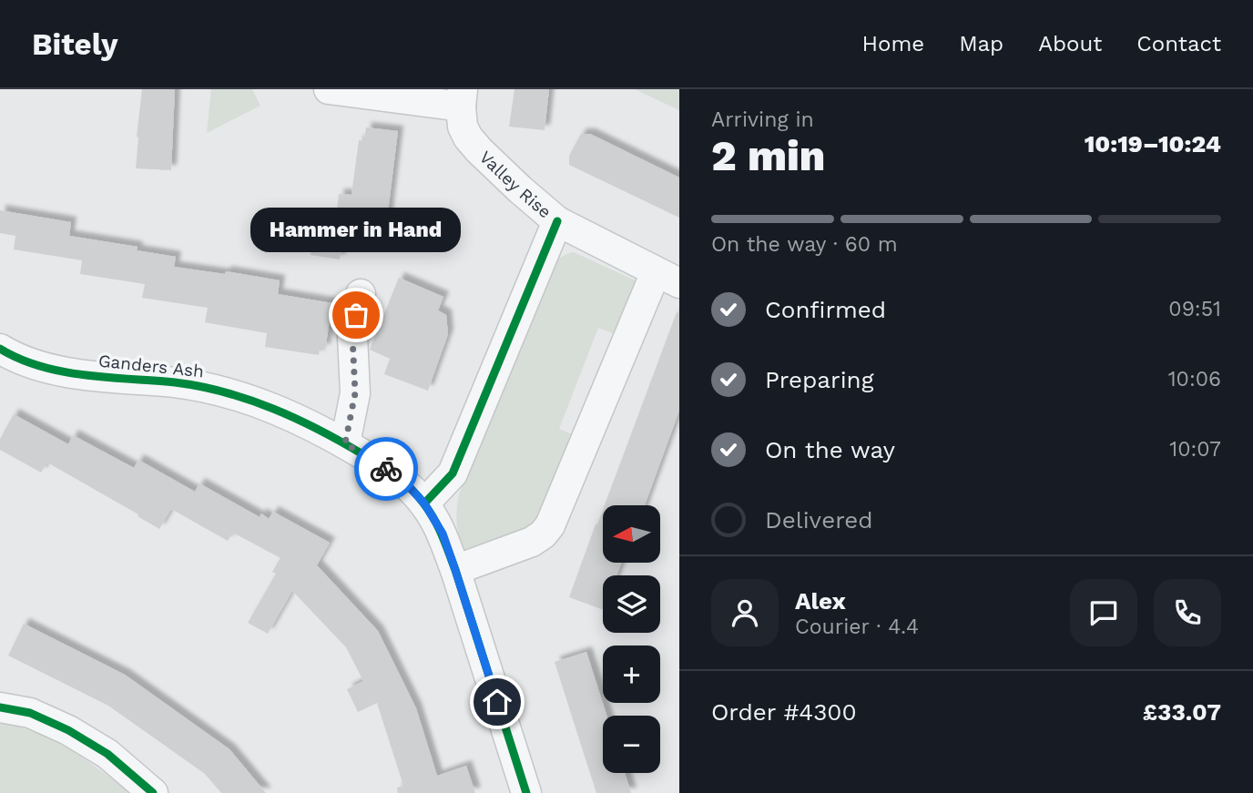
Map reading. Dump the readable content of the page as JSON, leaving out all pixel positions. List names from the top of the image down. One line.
{"streets":{"street":["Valley Rise","Ganders Ash"]},"places":["Hammer in Hand"],"north":"left","page":{"header":"Bitely","nav":["Home","Map","About","Contact"],"heading":["2 min","Arriving in","10:19–10:24"],"panel":["Alex","Courier · 4.4","Order #4300","£33.07"],"bar":"On the way · 60 m","bubble":"Hammer in Hand","list":[["Confirmed","09:51"],["Preparing","10:06"],["On the way","10:07"],"Delivered"],"map_buttons":["+","−"]}}
